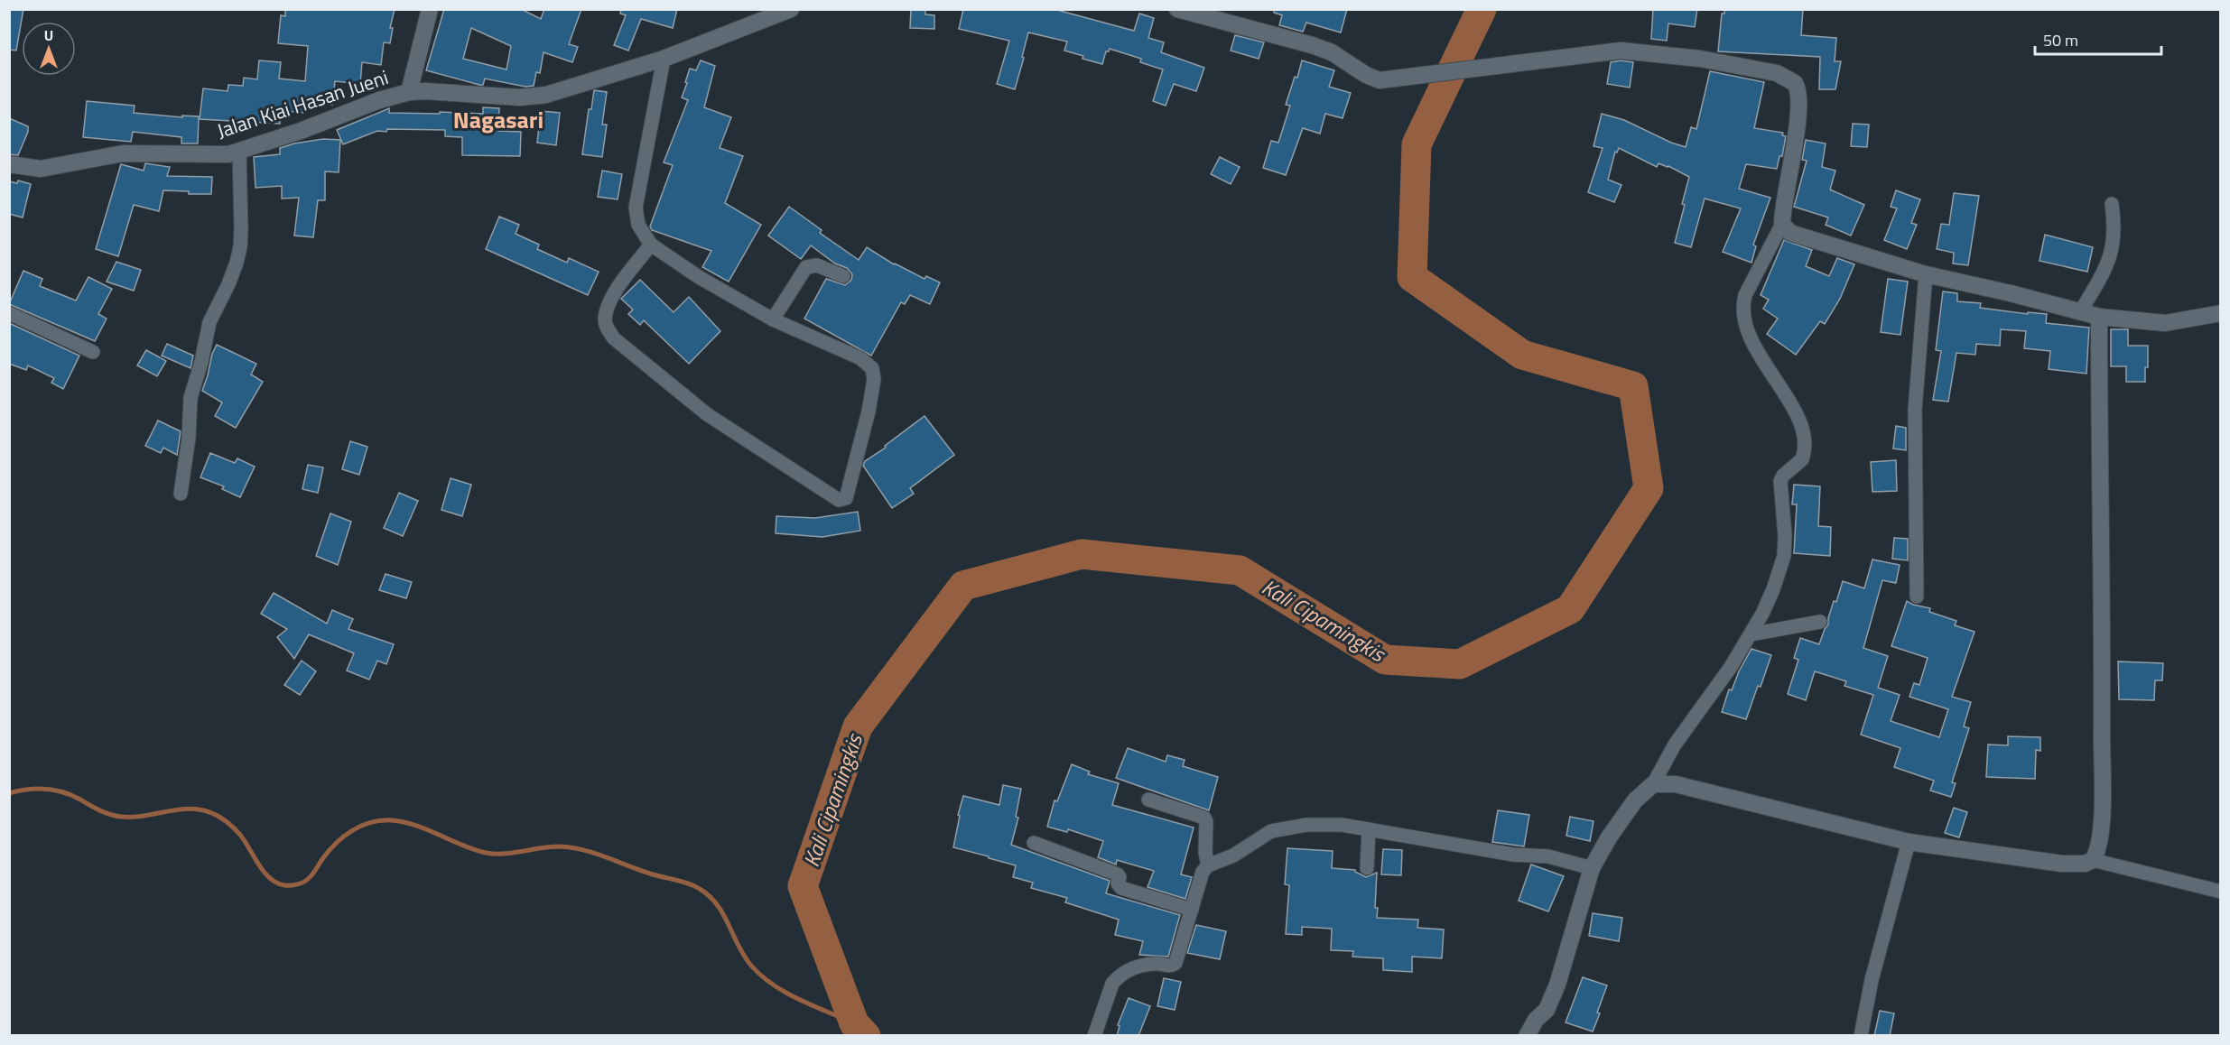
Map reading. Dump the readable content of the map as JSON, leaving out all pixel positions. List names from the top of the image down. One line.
{"streets":{"street":["Jalan Kiai Hasan Jueni"]},"districts":["Nagasari"],"water":["Kali Cipamingkis"],"scale_bar":"50 m","north":"top"}
